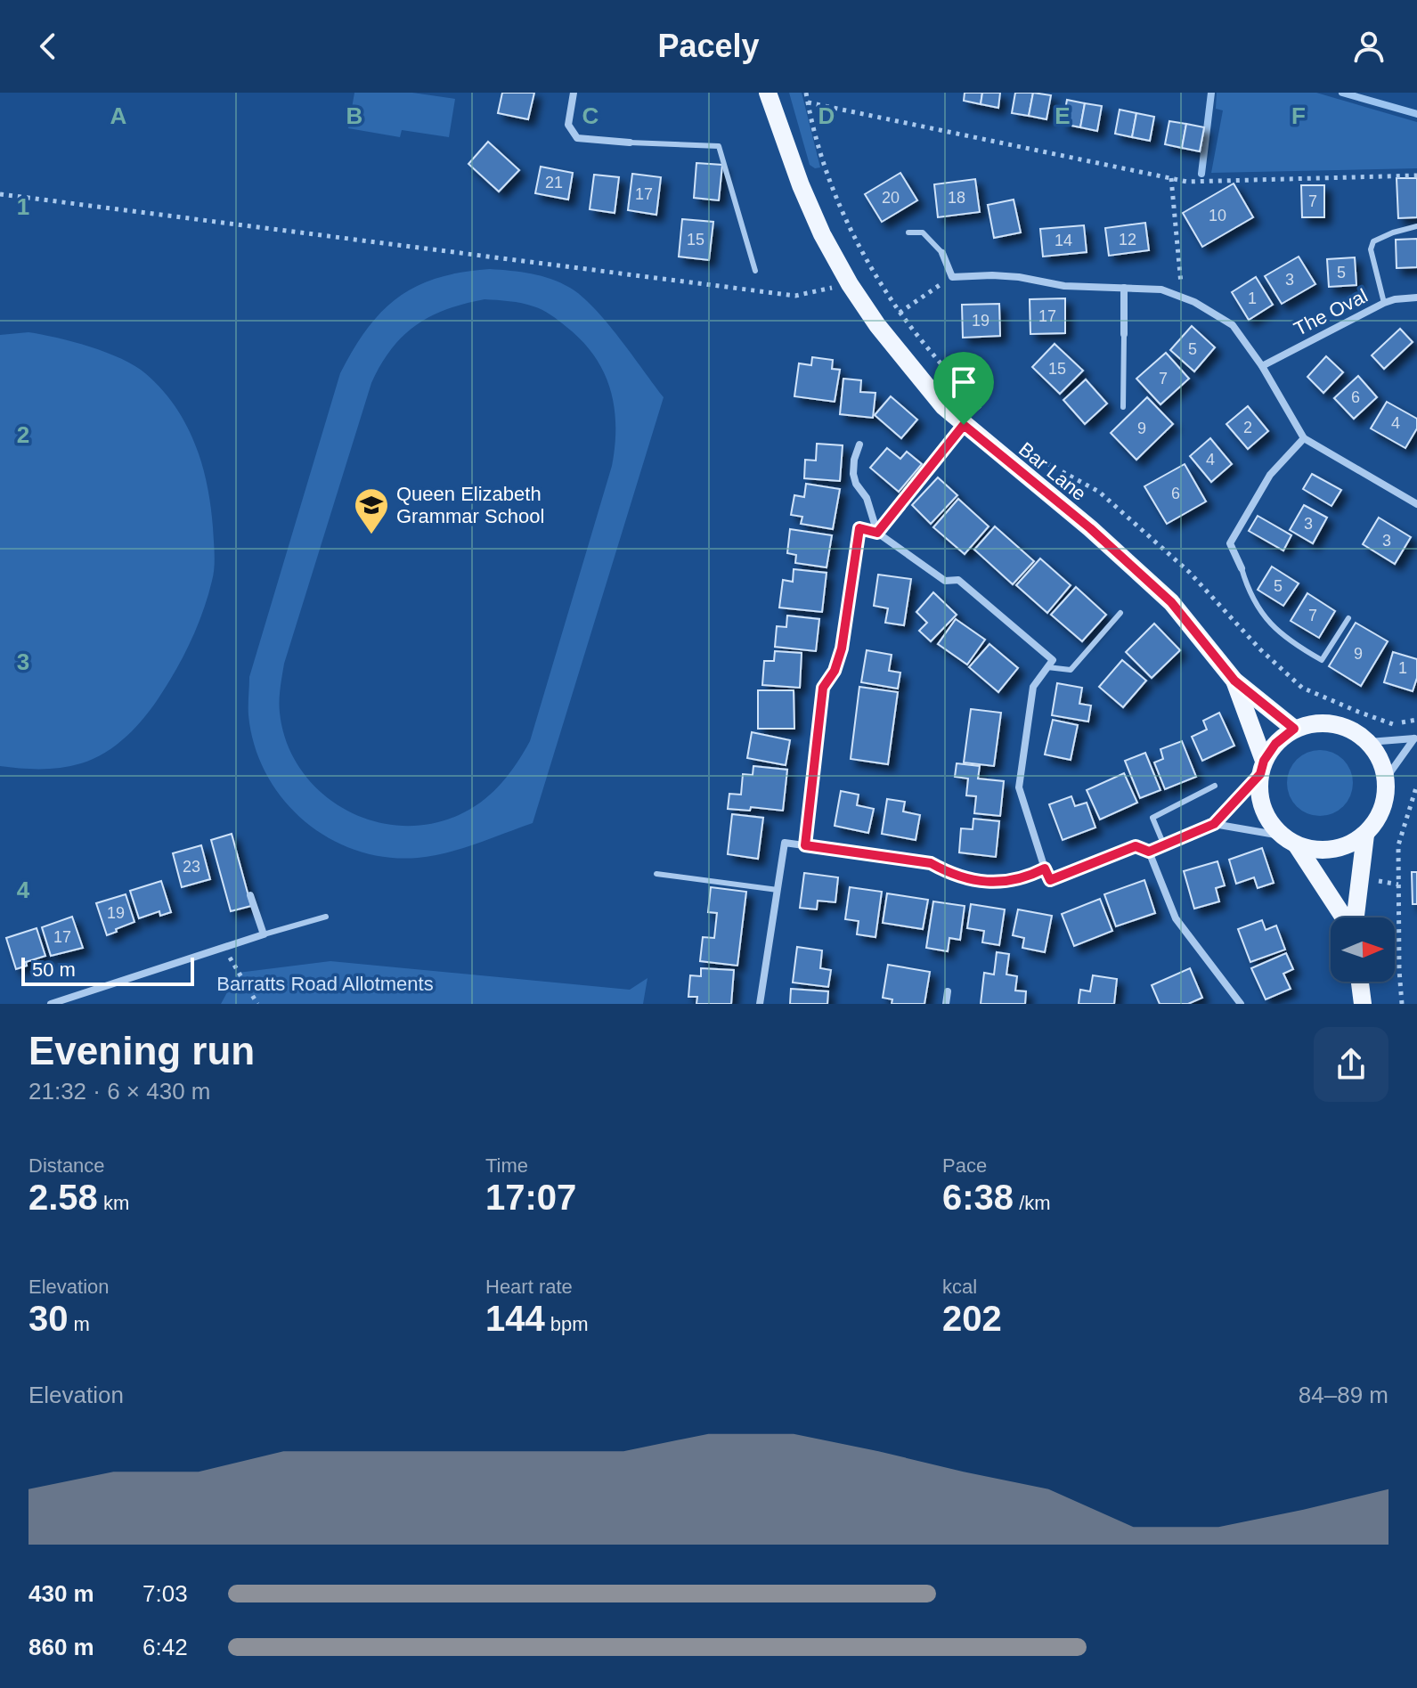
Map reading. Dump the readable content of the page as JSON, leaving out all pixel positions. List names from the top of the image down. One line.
{"streets":{"main road":["Bar Lane"],"street":["The Oval"]},"parks":["Barratts Road Allotments"],"places":{"school or university":["Queen Elizabeth Grammar School"]},"house_numbers":["21","17","20","18","7","10","15","12","14","5","3","1","17","19","5","15","7","6","4","2","9","4","6","3","3","5","7","9","1","23","19","17"],"scale_bar":"50 m","north":"right","page":{"header":"Pacely","scale":"50 m","heading":["Evening run","21:32 · 6 × 430 m"],"stats":[["Distance","2.58 km"],["Time","17:07"],["Pace","6:38 /km"],["Elevation","30 m"],["Heart rate","144 bpm"],["kcal","202"]],"chart":["Elevation","84–89 m"],"list":[{"name":"430 m","note":"7:03"},{"name":"860 m","note":"6:42"}]},"grid":{"columns":["A","B","C","D","E","F"],"rows":["1","2","3","4"]}}
